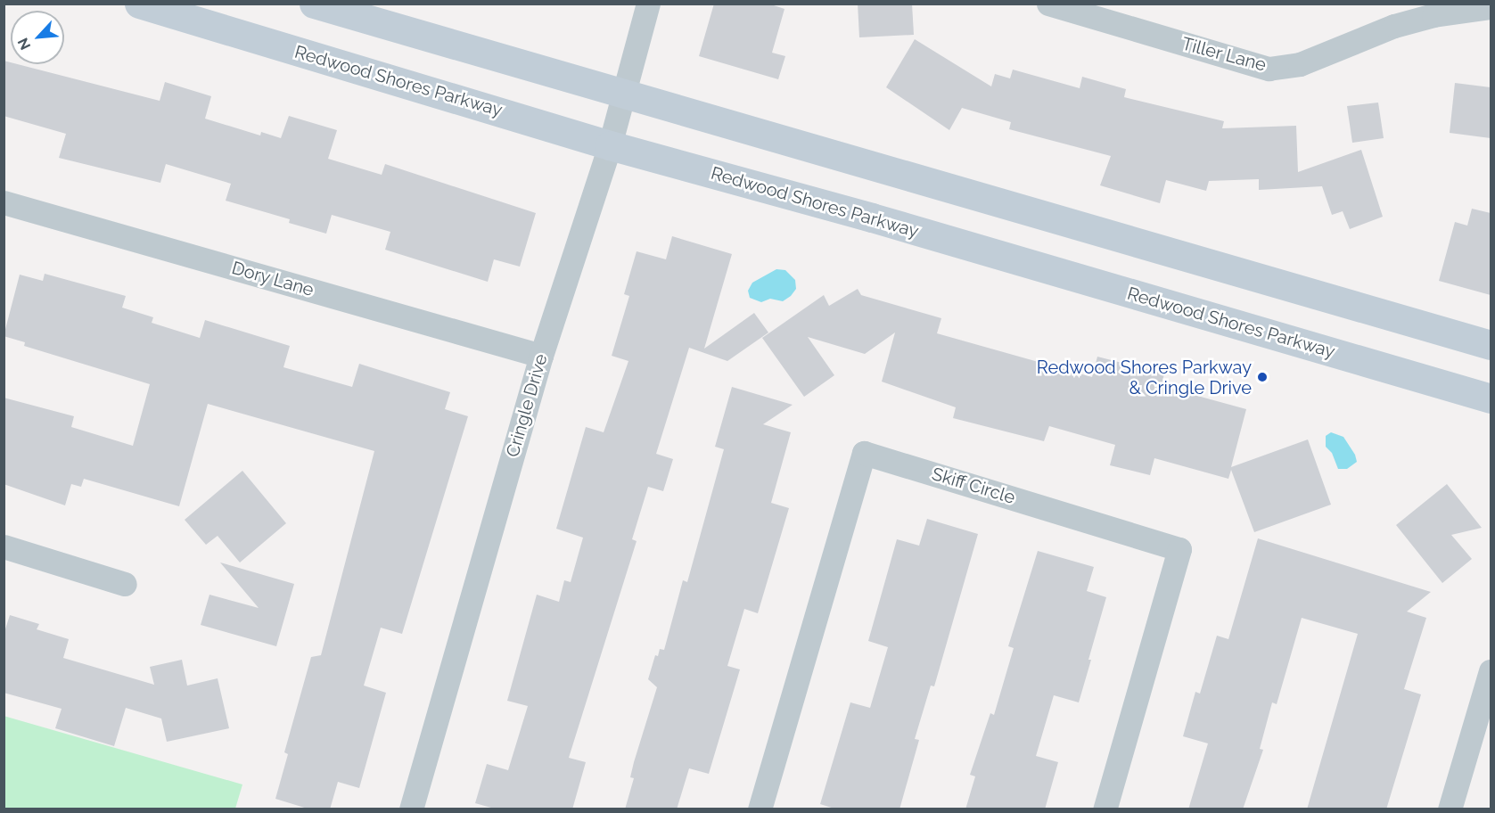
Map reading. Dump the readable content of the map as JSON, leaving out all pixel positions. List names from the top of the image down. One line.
{"streets":{"main road":["Redwood Shores Parkway"],"street":["Tiller Lane","Dory Lane","Cringle Drive","Skiff Circle"]},"crossings":[["Redwood Shores Parkway","Cringle Drive"],["Dory Lane","Cringle Drive"]],"places":["Redwood Shores Parkway & Cringle Drive"],"north":"bottom left"}
